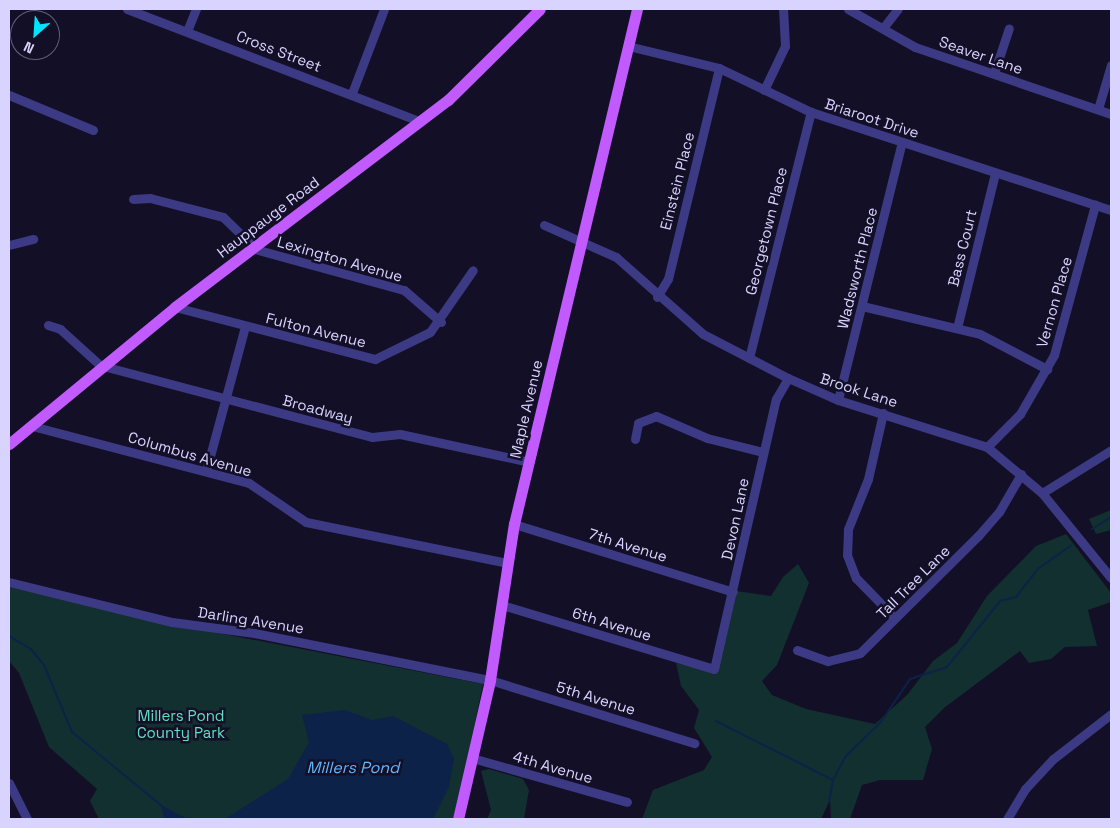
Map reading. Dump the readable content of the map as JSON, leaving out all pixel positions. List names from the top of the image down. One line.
{"streets":{"main road":["Hauppauge Road","Maple Avenue"],"street":["Cross Street","Seaver Lane","Briaroot Drive","Einstein Place","Georgetown Place","Bass Court","Lexington Avenue","Wadsworth Place","Vernon Place","Fulton Avenue","Brook Lane","Broadway","Columbus Avenue","Devon Lane","7th Avenue","Tall Tree Lane","Darling Avenue","6th Avenue","5th Avenue","4th Avenue"]},"crossings":[["Cross Street","Hauppauge Road"],["Briaroot Drive","Einstein Place"],["Briaroot Drive","Georgetown Place"],["Briaroot Drive","Bass Court"],["Briaroot Drive","Wadsworth Place"],["Briaroot Drive","Vernon Place"],["Briaroot Drive","Maple Avenue"],["Einstein Place","Brook Lane"],["Hauppauge Road","Lexington Avenue"],["Hauppauge Road","Fulton Avenue"],["Hauppauge Road","Broadway"],["Hauppauge Road","Columbus Avenue"],["Georgetown Place","Brook Lane"],["Lexington Avenue","Fulton Avenue"],["Wadsworth Place","Brook Lane"],["Vernon Place","Brook Lane"],["Brook Lane","Maple Avenue"],["Brook Lane","Devon Lane"],["Brook Lane","Tall Tree Lane"],["Broadway","Maple Avenue"],["Maple Avenue","Columbus Avenue"],["Maple Avenue","7th Avenue"],["Maple Avenue","Darling Avenue"],["Maple Avenue","6th Avenue"],["Maple Avenue","5th Avenue"],["Maple Avenue","4th Avenue"],["Devon Lane","7th Avenue"],["Devon Lane","6th Avenue"],["Darling Avenue","5th Avenue"]],"water":["Millers Pond"],"parks":["Millers Pond County Park"],"north":"bottom left"}
